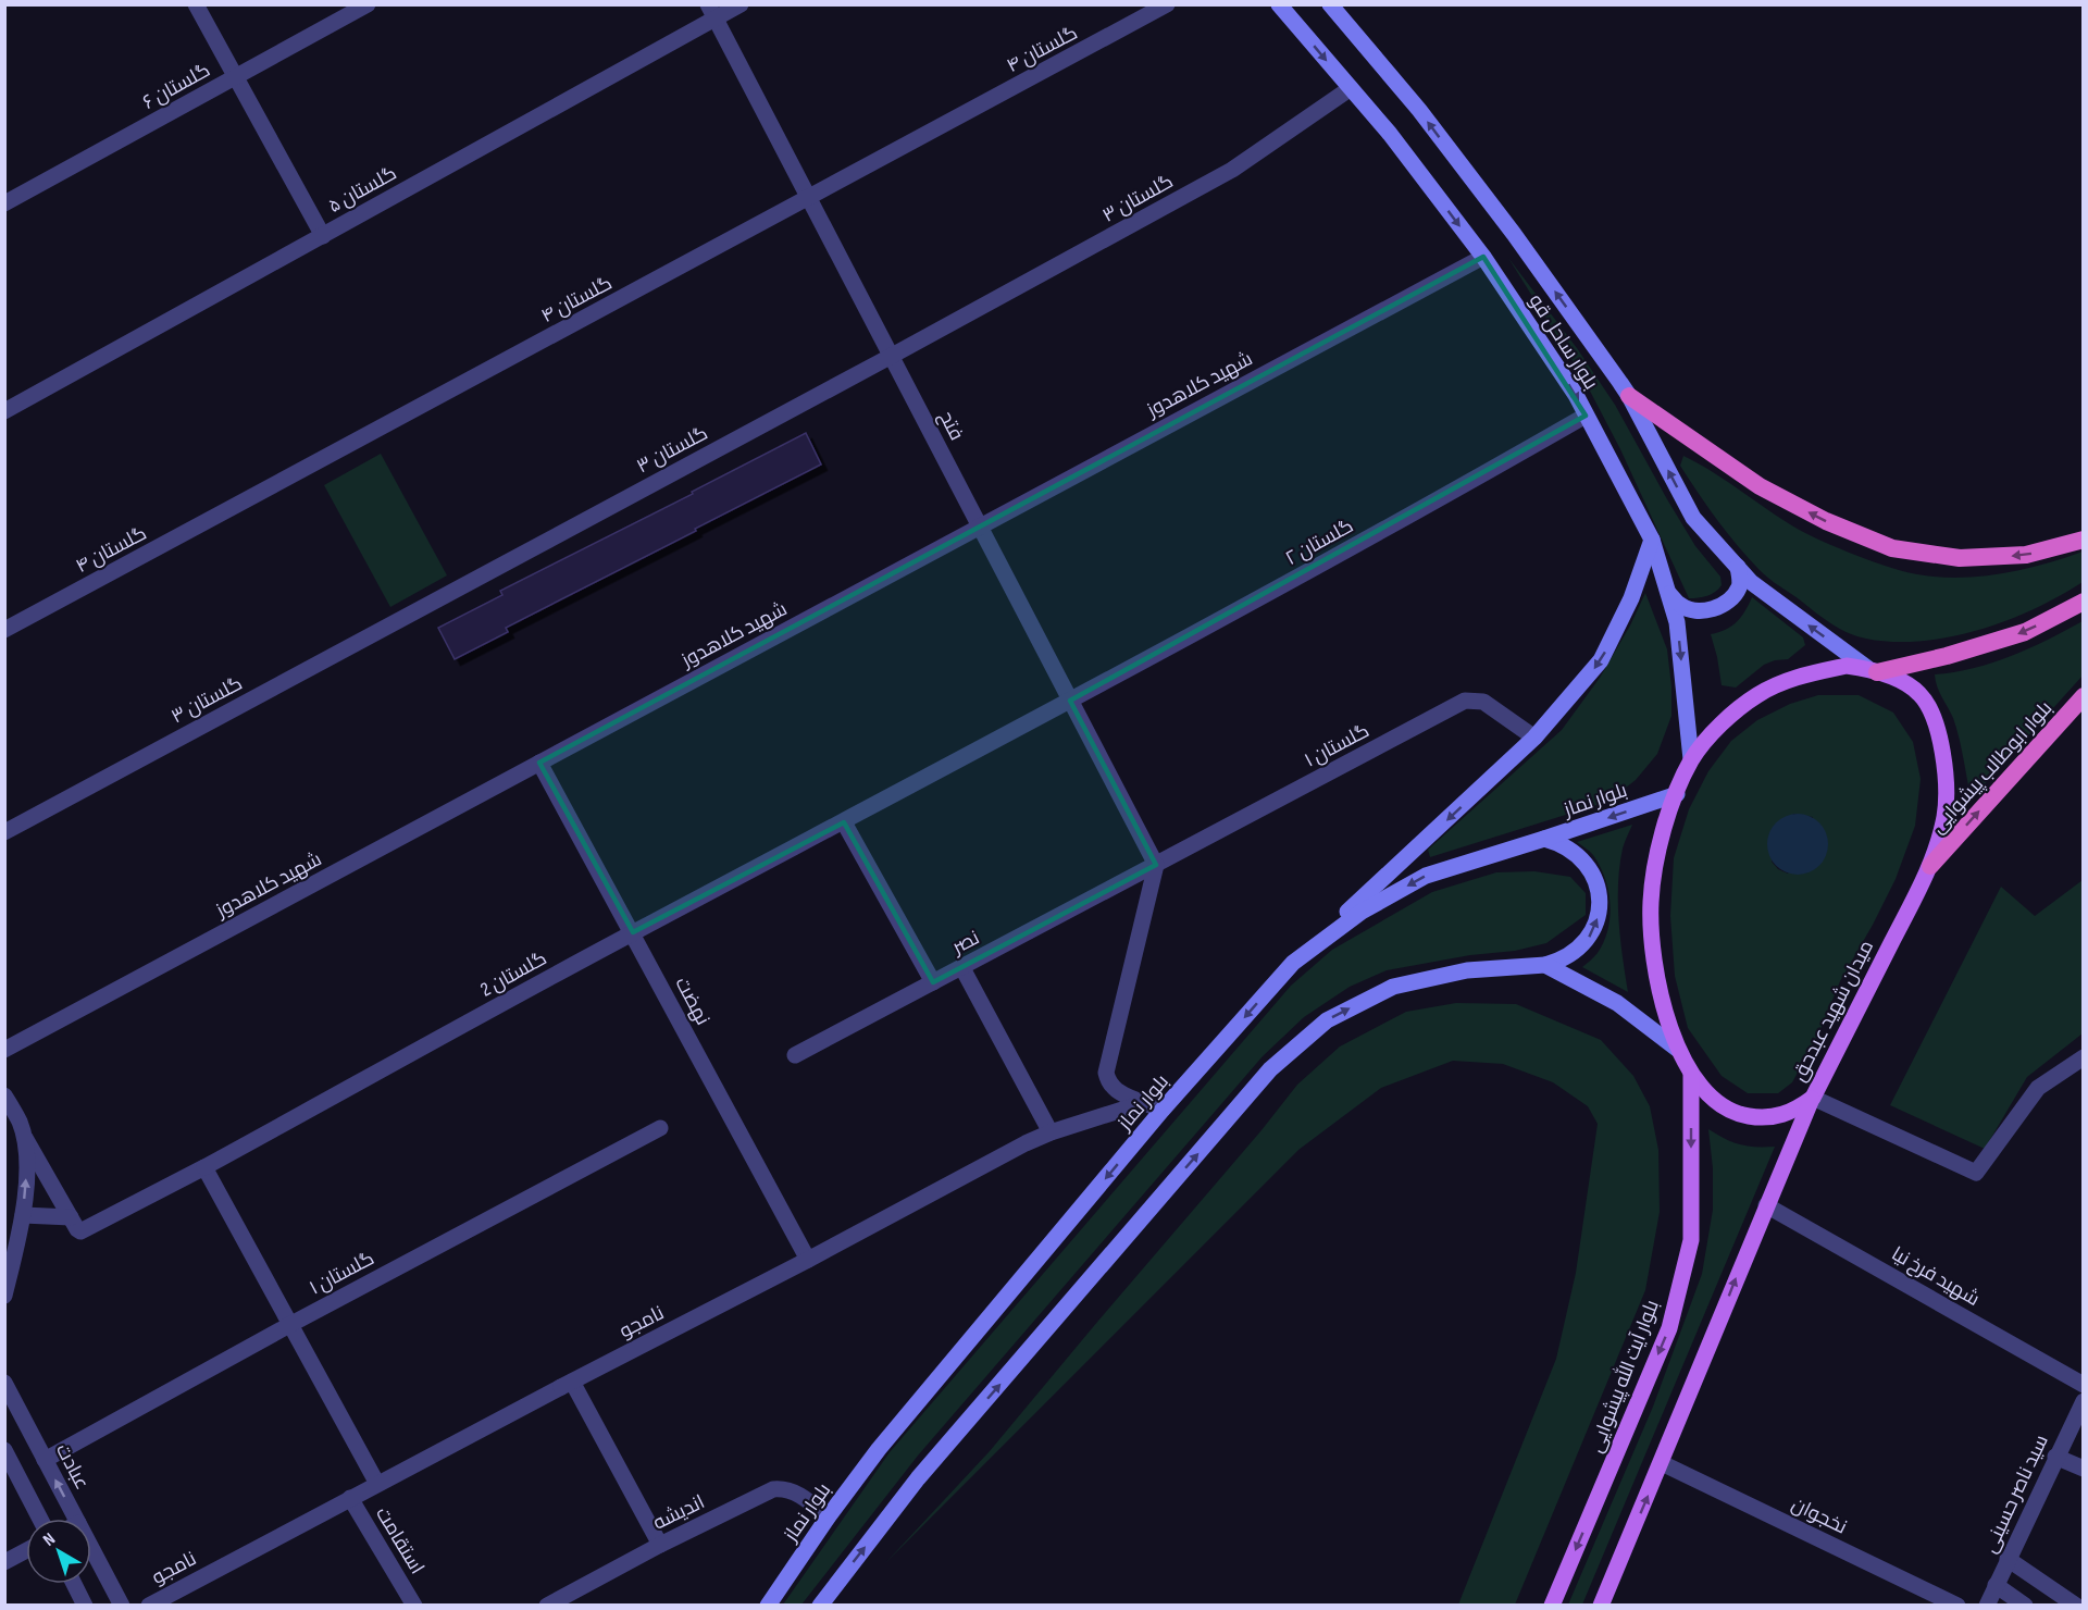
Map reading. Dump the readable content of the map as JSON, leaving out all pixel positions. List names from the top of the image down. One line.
{"streets":{"highway":["بلوار ابوطالب پیشوایی"],"main road":["بلوار ساحل قو","بلوار نماز","میدان شهید عبدحق","بلوار آیت الله پیشوایی"],"street":["گلستان ۴","گلستان ۶","گلستان ۵","گلستان ۳","شهید کلاهدوز","فتح","گلستان ۲","گلستان ۱","نصر","گلستان 2","نهضت","شهید فرخ نیا","نامجو","عبادت","سید ناصر حسینی","اندیشه","نخجوان","استقامت"]},"crossings":[["گلستان ۴","فتح"],["گلستان ۵","فتح"],["گلستان ۳","بلوار ساحل قو"],["گلستان ۳","فتح"],["بلوار ساحل قو","شهید کلاهدوز"],["بلوار ساحل قو","گلستان ۲"],["بلوار ساحل قو","میدان شهید عبدحق"],["شهید کلاهدوز","فتح"],["شهید کلاهدوز","نهضت"],["فتح","گلستان ۲"],["فتح","گلستان ۱"],["فتح","نصر"],["گلستان ۲","گلستان 2"],["گلستان ۱","نصر"],["گلستان ۱","عبادت"],["بلوار ابوطالب پیشوایی","میدان شهید عبدحق"],["بلوار نماز","میدان شهید عبدحق"],["بلوار نماز","اندیشه"],["گلستان 2","نهضت"],["نهضت","نامجو"],["میدان شهید عبدحق","بلوار آیت الله پیشوایی"],["نامجو","استقامت"]],"one_way":["بلوار ابوطالب پیشوایی"],"north":"top left"}
